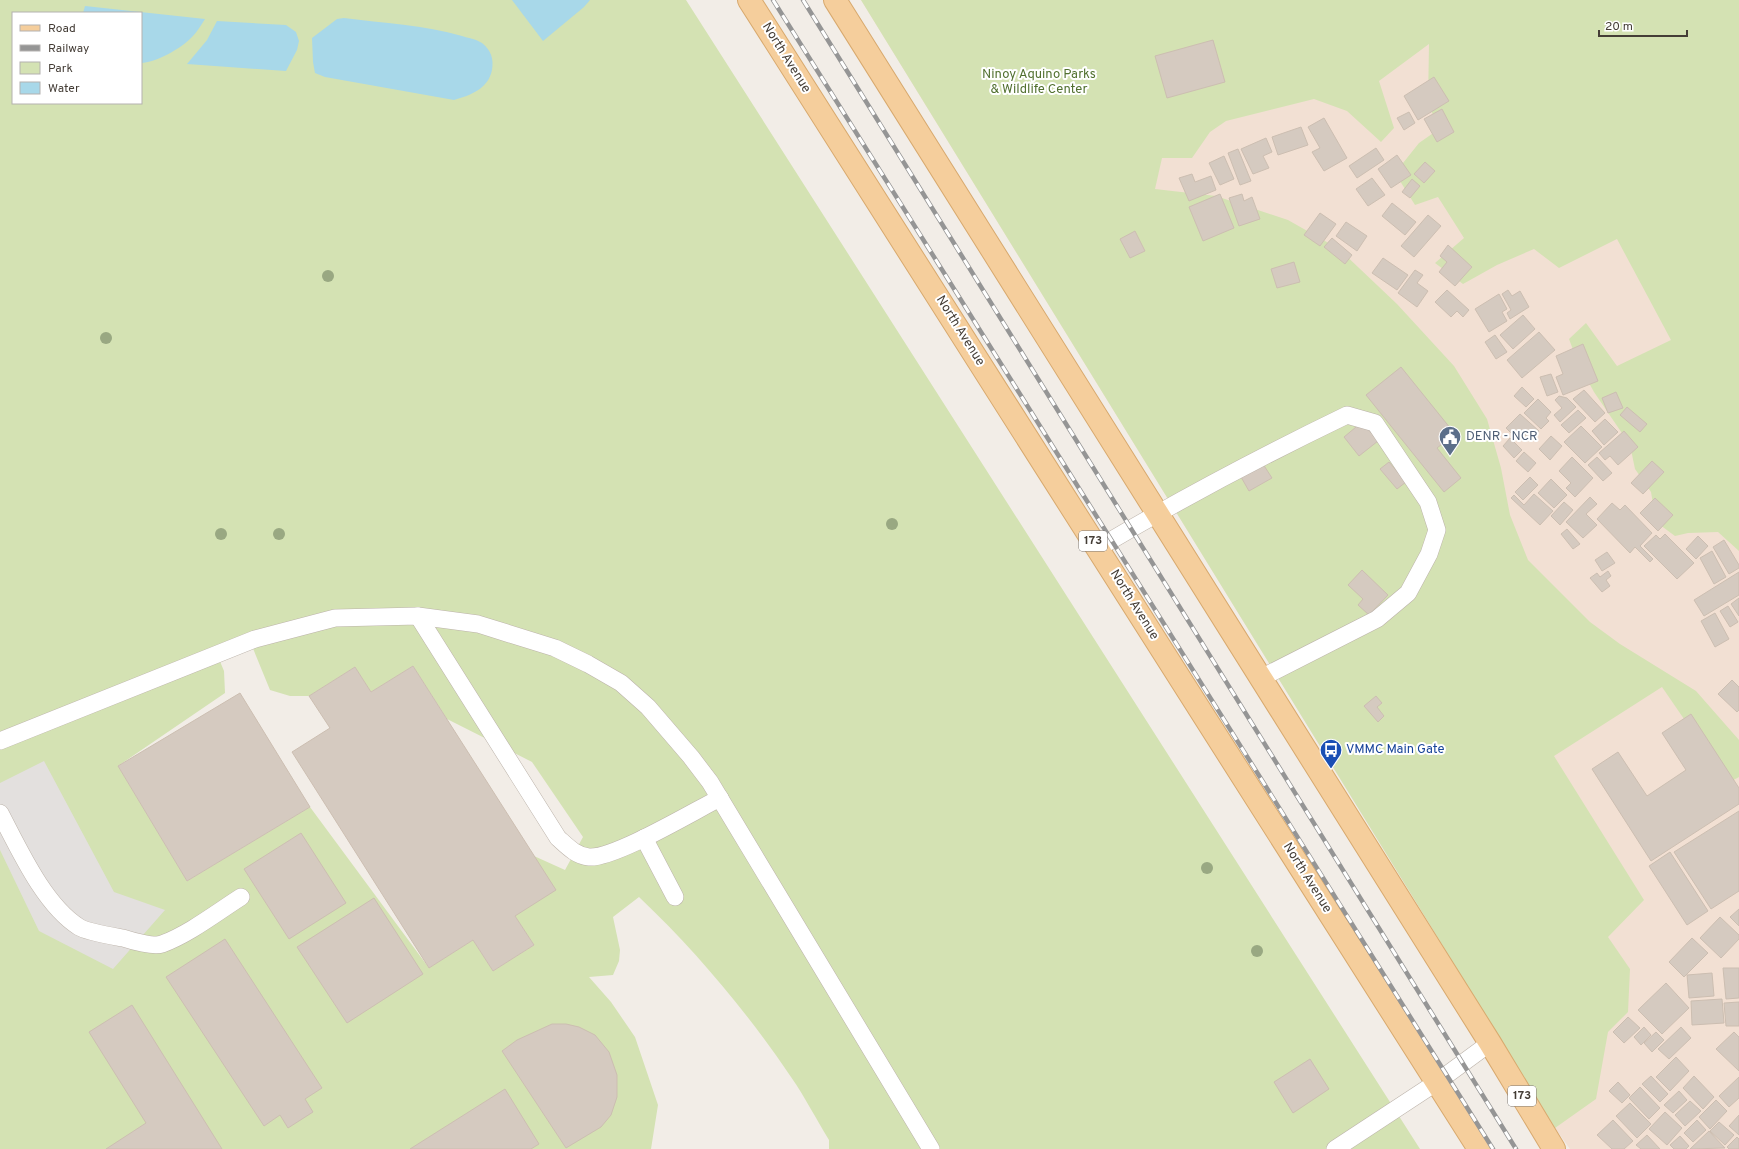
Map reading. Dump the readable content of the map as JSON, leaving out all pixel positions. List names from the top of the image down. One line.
{"streets":{"main road":["North Avenue","173"]},"parks":["Ninoy Aquino Parks & Wildlife Center"],"places":{"public building":["DENR - NCR"],"bus stop":["VMMC Main Gate"]},"legend":["Road","Railway","Park","Water"],"scale_bar":"20 m"}
